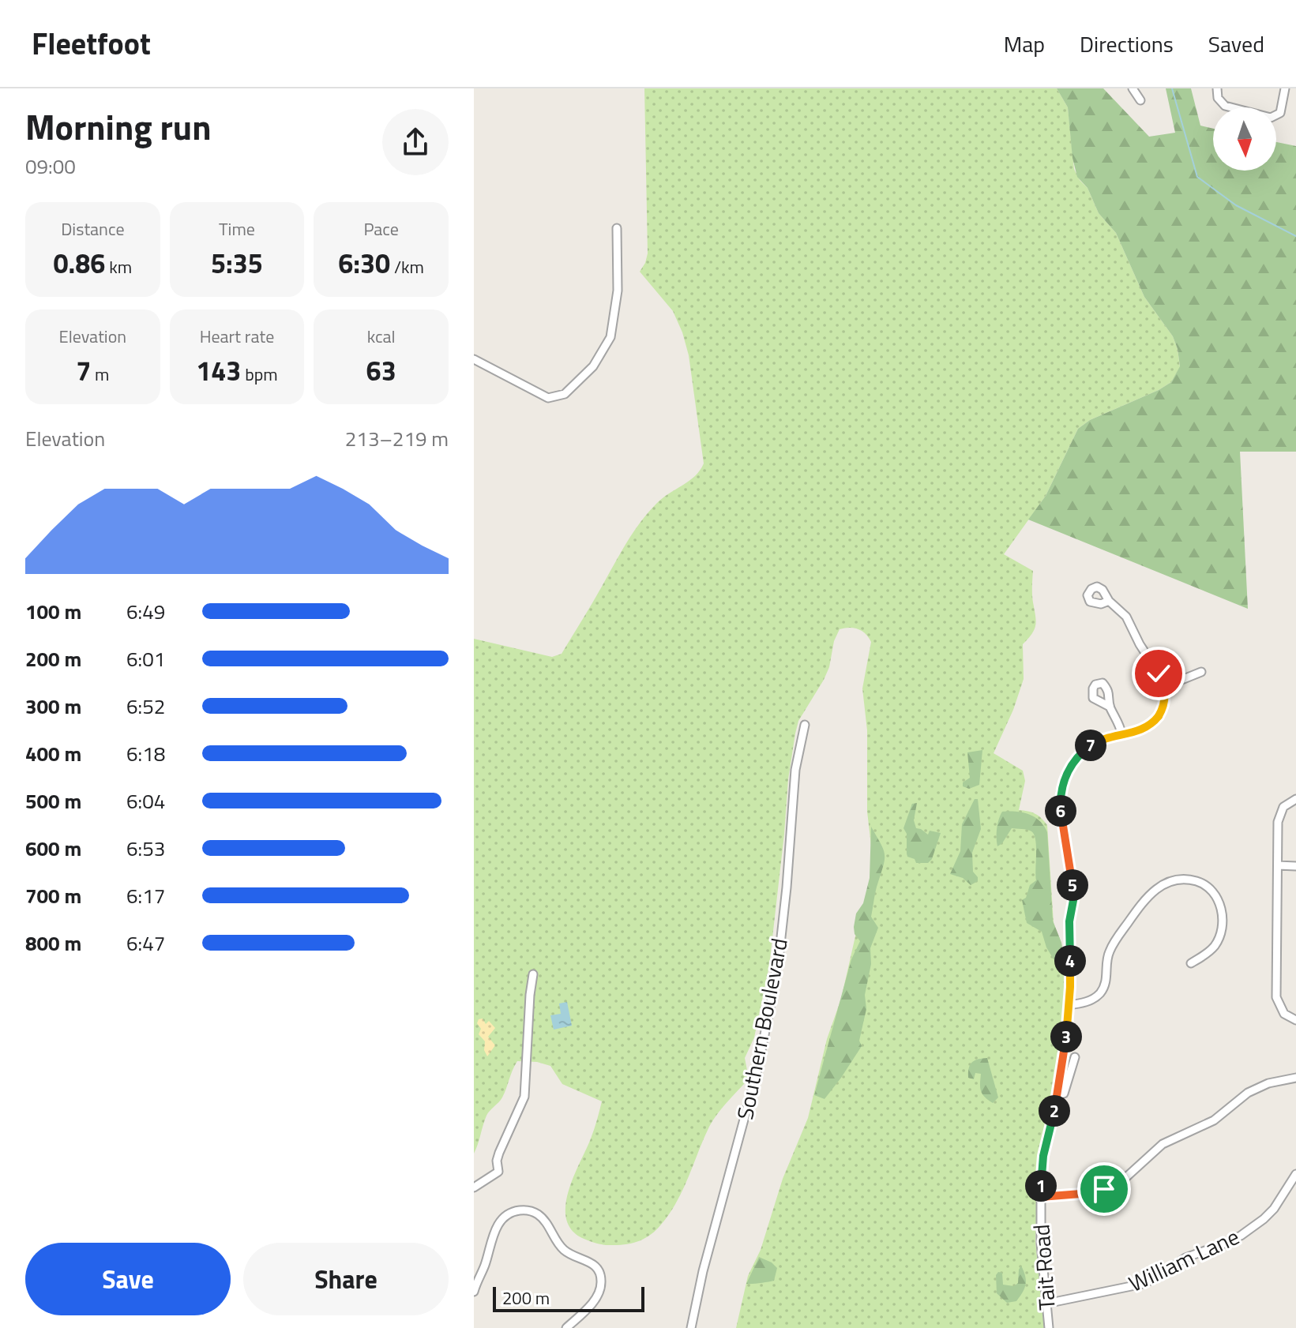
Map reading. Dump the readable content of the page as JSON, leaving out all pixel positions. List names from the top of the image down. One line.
{"streets":{"street":["Southern Boulevard","William Lane","Tait Road"]},"crossings":[["William Lane","Tait Road"]],"scale_bar":"200 m","north":"bottom","page":{"header":"Fleetfoot","nav":["Map","Directions","Saved"],"heading":["Morning run","09:00"],"stats":[["Distance","0.86 km"],["Time","5:35"],["Pace","6:30 /km"],["Elevation","7 m"],["Heart rate","143 bpm"],["kcal","63"]],"chart":["Elevation","213–219 m"],"list":[{"name":"100 m","note":"6:49"},{"name":"200 m","note":"6:01"},{"name":"300 m","note":"6:52"},{"name":"400 m","note":"6:18"},{"name":"500 m","note":"6:04"},{"name":"600 m","note":"6:53"},{"name":"700 m","note":"6:17"},{"name":"800 m","note":"6:47"}],"pins":["7","6","5","4","3","2","1"],"buttons":["Save","Share"],"scale":"200 m"}}
